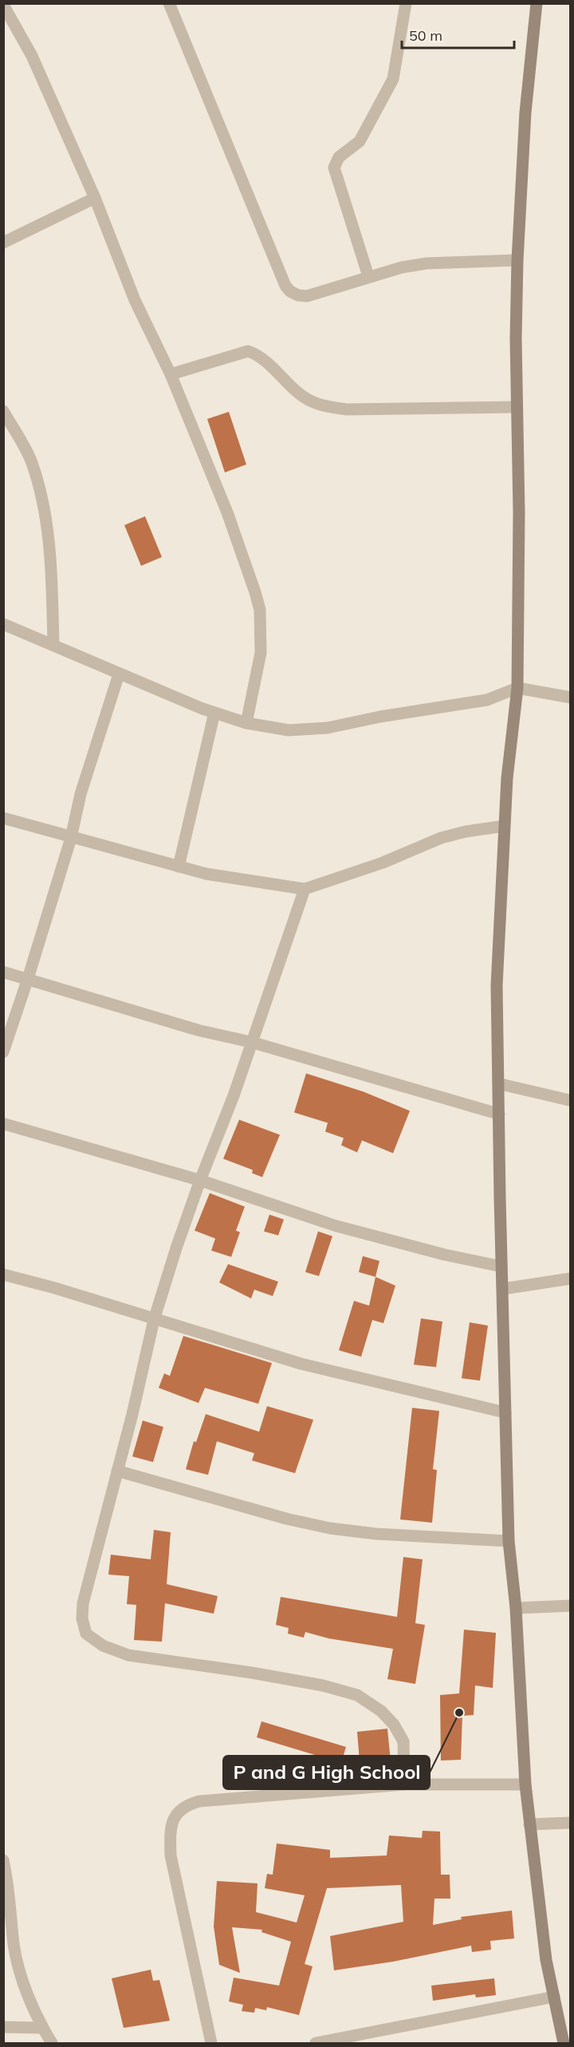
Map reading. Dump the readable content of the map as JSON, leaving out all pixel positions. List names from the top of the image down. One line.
{"places":["P and G High School"],"scale_bar":"50 m"}
